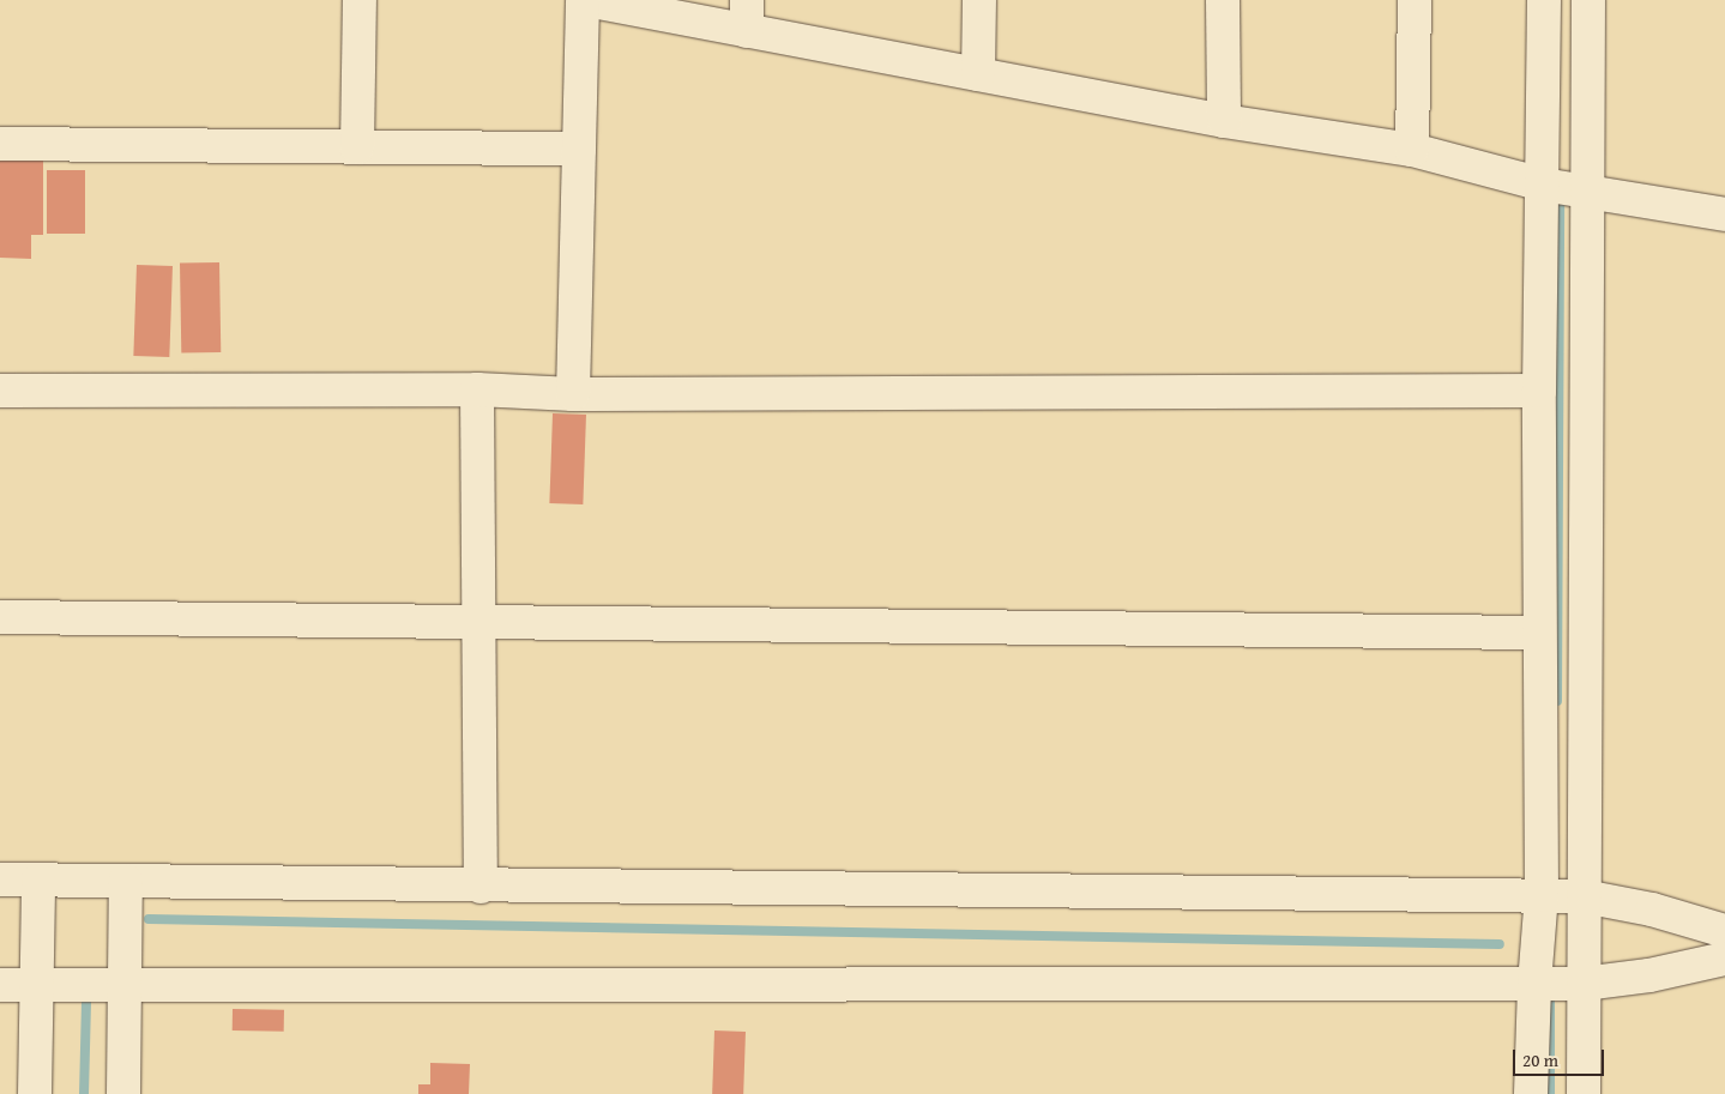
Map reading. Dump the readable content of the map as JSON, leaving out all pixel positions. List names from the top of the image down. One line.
{"scale_bar":"20 m"}
